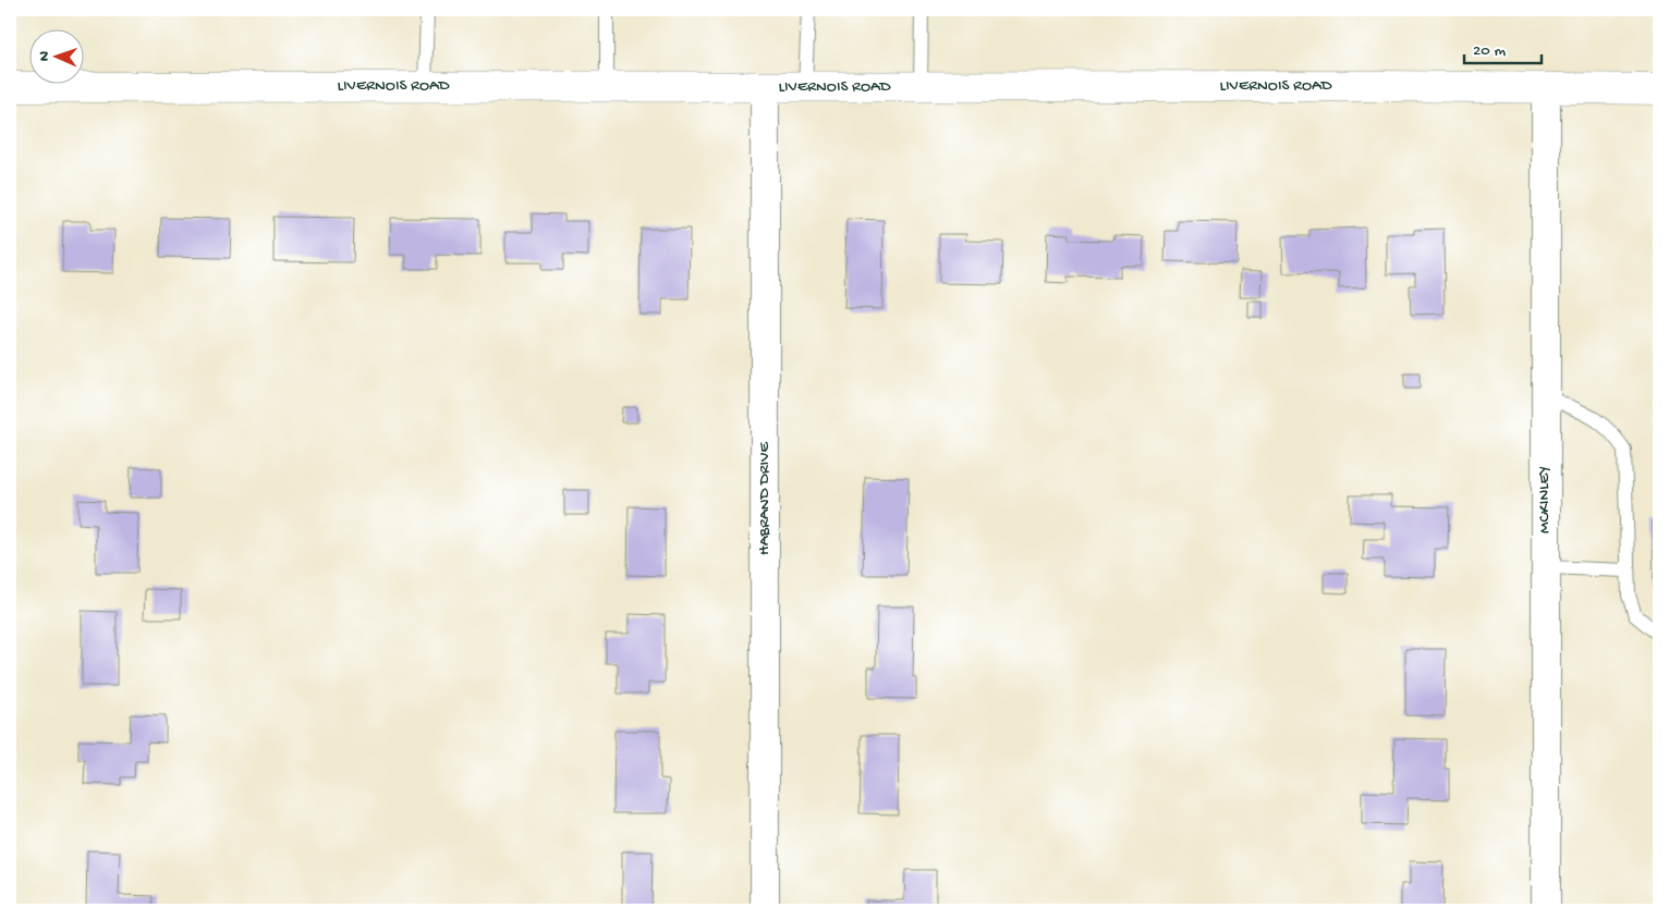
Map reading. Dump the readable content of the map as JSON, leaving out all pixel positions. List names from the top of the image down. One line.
{"streets":{"main road":["LIVERNOIS ROAD"],"street":["HABRAND DRIVE","MCKINLEY"]},"crossings":[["LIVERNOIS ROAD","HABRAND DRIVE"],["LIVERNOIS ROAD","MCKINLEY"]],"scale_bar":"20 m","north":"left"}
